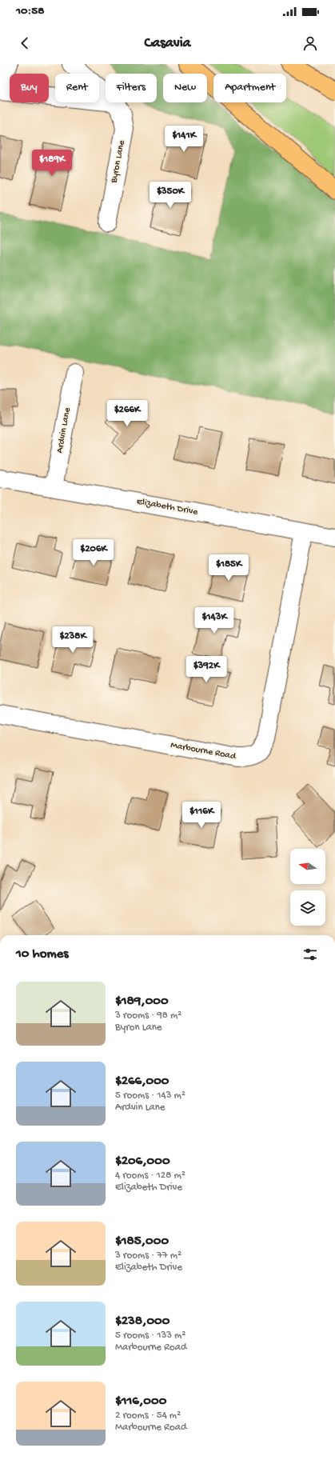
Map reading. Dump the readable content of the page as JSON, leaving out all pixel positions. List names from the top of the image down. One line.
{"streets":{"street":["Byron Lane","Ardvin Lane","Elizabeth Drive","Marbourne Road"]},"crossings":[["Ardvin Lane","Elizabeth Drive"],["Elizabeth Drive","Marbourne Road"]],"north":"left","page":{"status":"10:58","header":"Casavia","chip":["Buy","Rent","Filters","New","Apartment"],"price":["$141K","$189K","$350K","$266K","$206K","$185K","$143K","$238K","$392K","$116K"],"heading":"10 homes","list":[{"name":"$189,000","note":"3 rooms · 98 m² · Byron Lane"},{"name":"$266,000","note":"5 rooms · 143 m² · Ardvin Lane"},{"name":"$206,000","note":"4 rooms · 128 m² · Elizabeth Drive"},{"name":"$185,000","note":"3 rooms · 77 m² · Elizabeth Drive"},{"name":"$238,000","note":"5 rooms · 133 m² · Marbourne Road"},{"name":"$116,000","note":"2 rooms · 54 m² · Marbourne Road"}]}}
